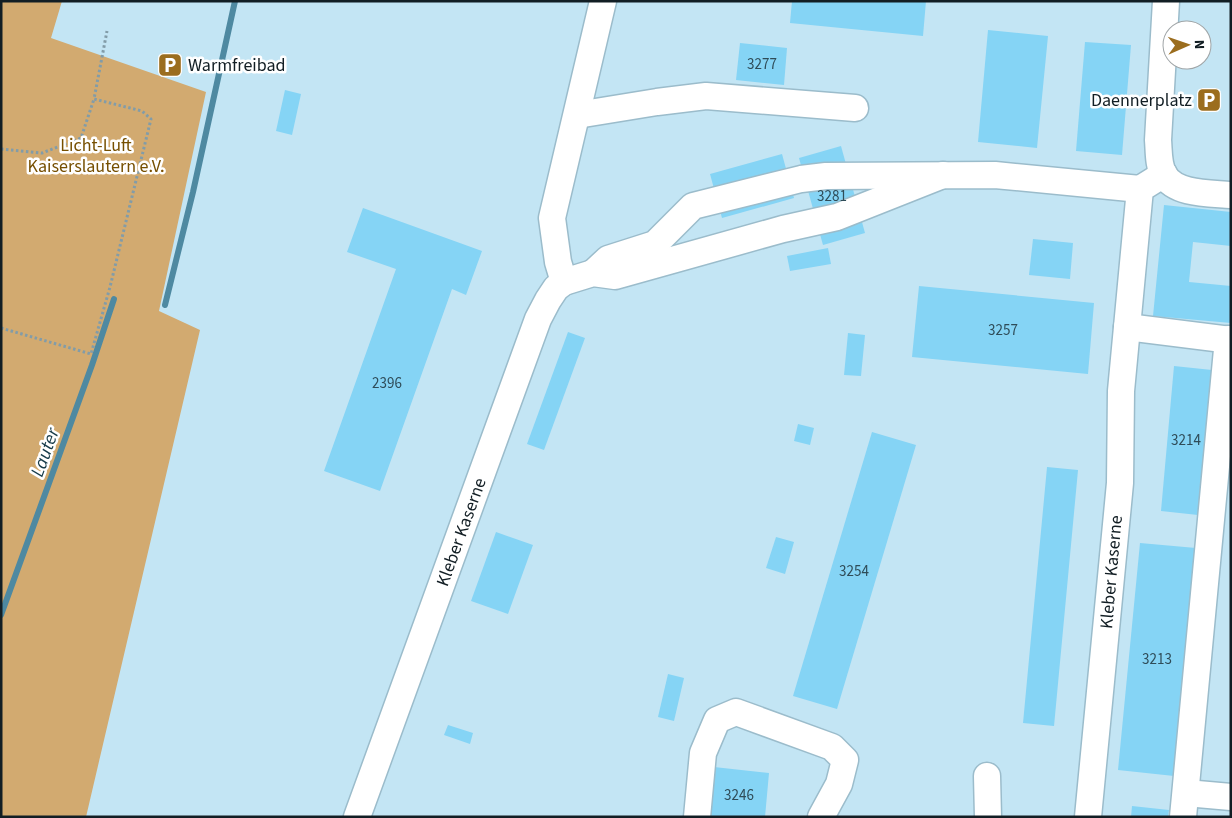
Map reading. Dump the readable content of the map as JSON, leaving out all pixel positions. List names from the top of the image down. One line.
{"streets":{"street":["Kleber Kaserne"]},"water":["Lauter"],"parks":["Licht-Luft Kaiserslautern e.V."],"places":{"parking":["Warmfreibad","Daennerplatz"]},"house_numbers":["3277","3281","3257","2396","3214","3254","3213","3246"],"north":"right"}
